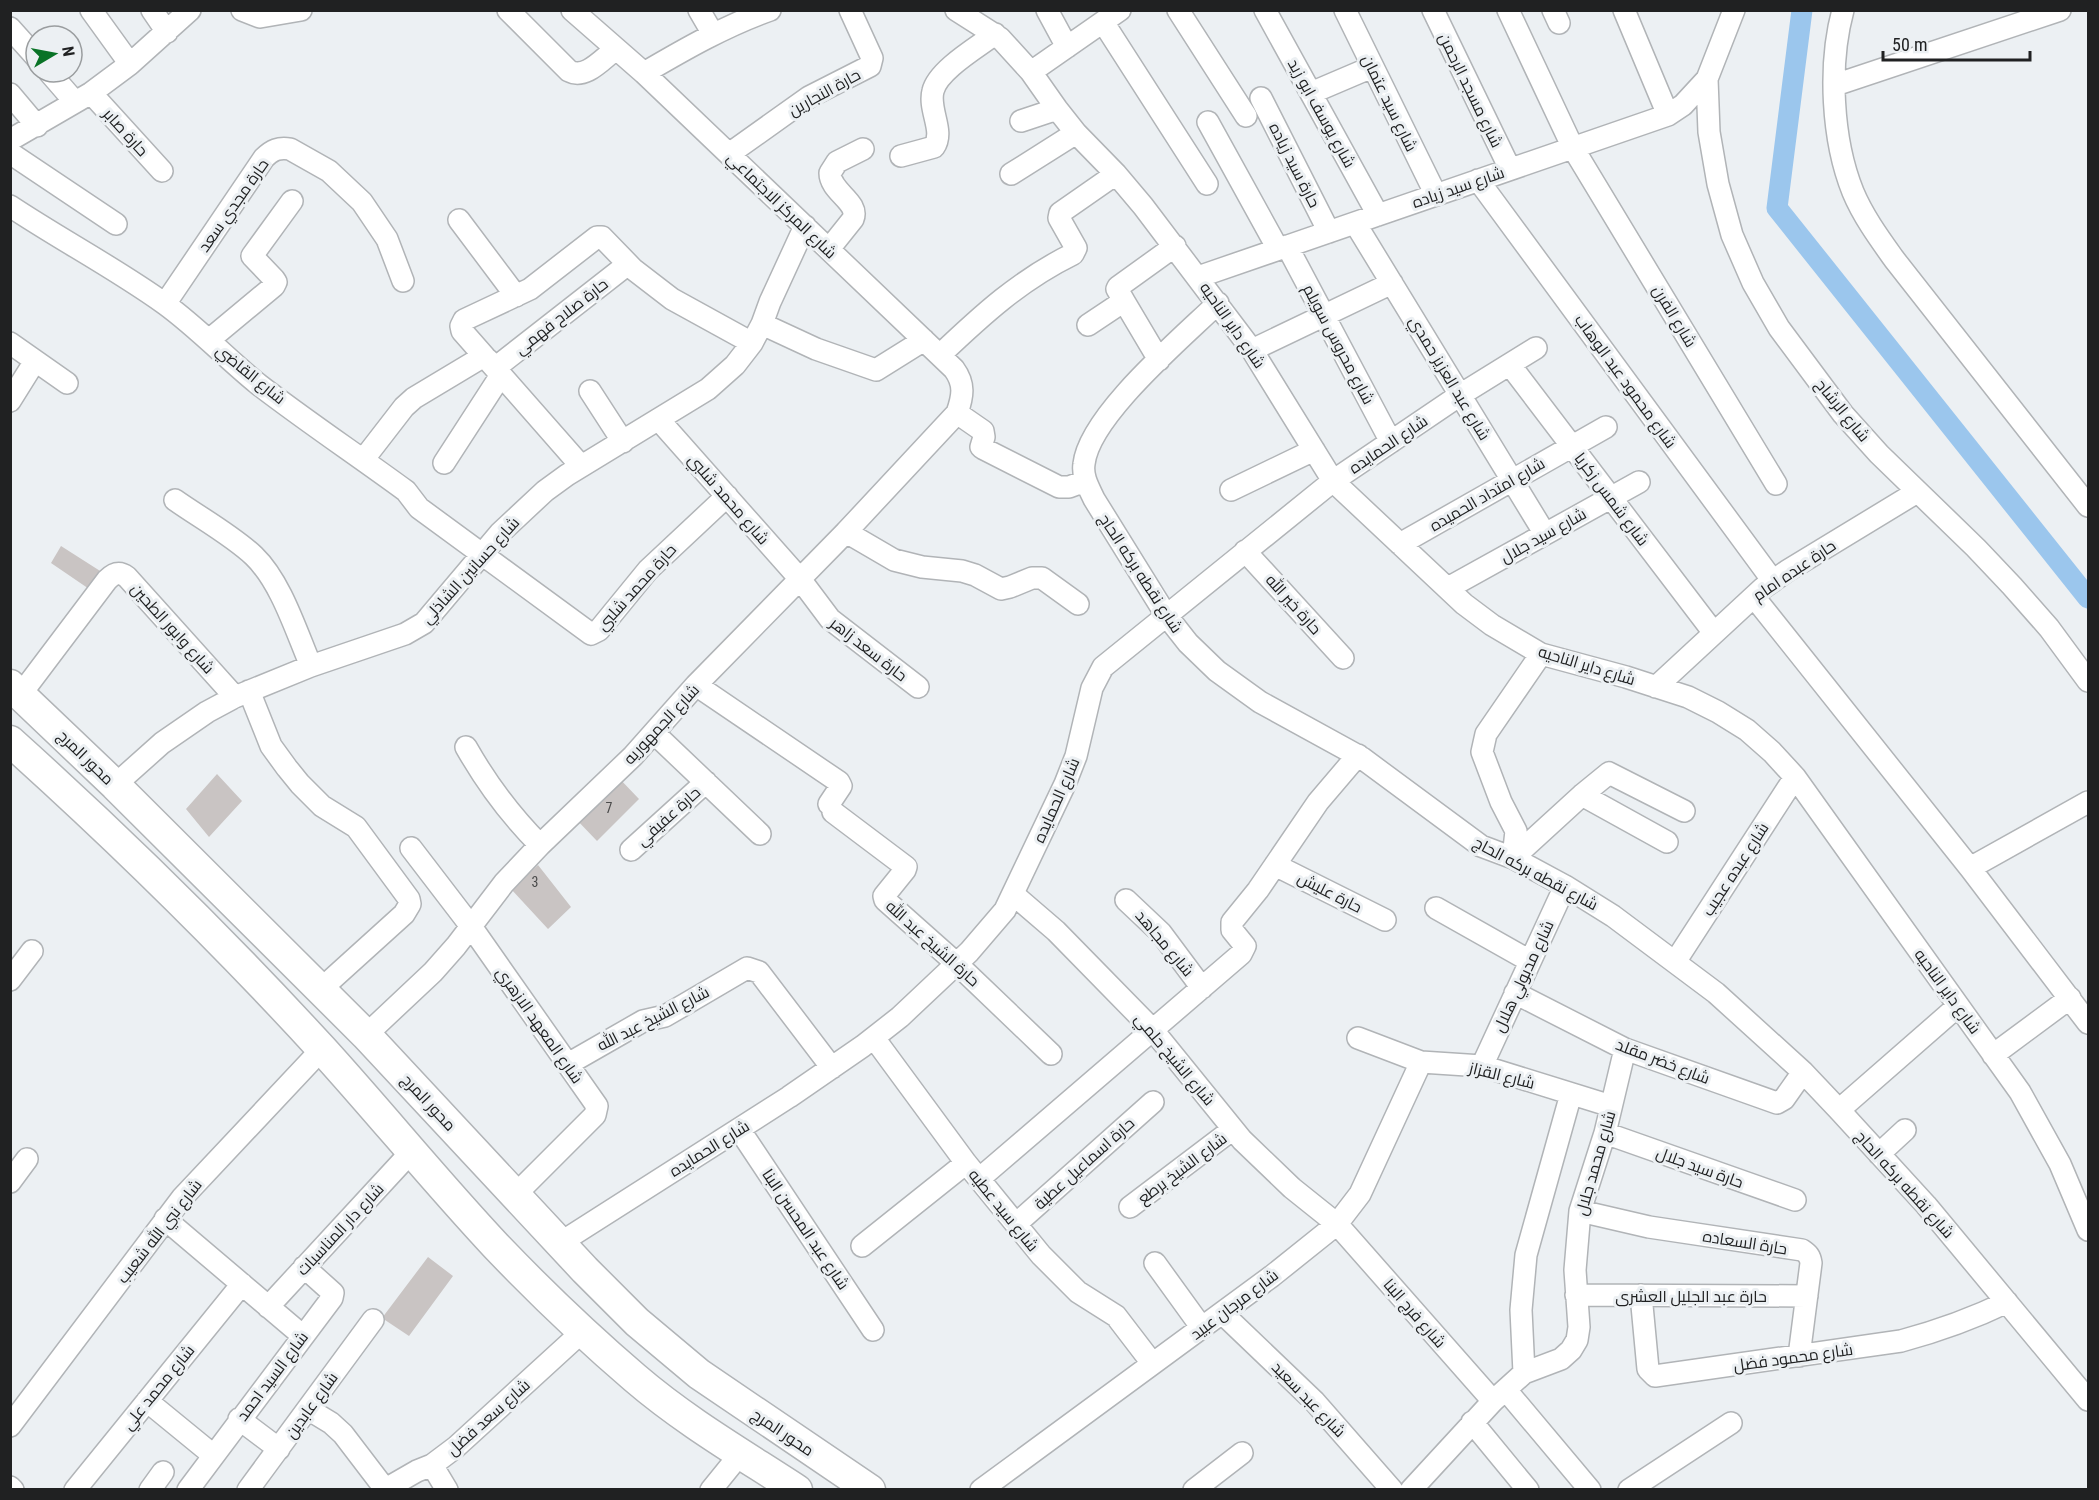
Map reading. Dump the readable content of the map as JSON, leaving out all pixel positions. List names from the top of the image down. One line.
{"streets":{"main road":["محور المرج"],"street":["شارع مسجد الرحمن","حارة النجارين","شارع سيد عتمان","شارع يوسف ابو زيد","حارة صابر","حارة سيد زياده","شارع سيد زياده","حارة مجدي سعد","شارع المركز الاجتماعي","حارة صلاح فهمي","شارع الفرن","شارع داير الناحيه","شارع محروس سويلم","شارع القاضي","شارع عبد العزيز حمدي","شارع محمود عبد الوهاب","شارع الرشاح","شارع الحمايده","شارع امتداد الحميده","شارع محمد شلبي","شارع شمس زكريا","شارع سيد جلال","شارع حسانين الشاذلي","حارة عبده امام","شارع نقطه بركه الحاج","حارة محمد شلبي","حارة خير الله","شارع وابور الطحين","حارة سعد زاهر","شارع الجمهوريه","حارة عفيفي","شارع عبده عجيب","حارة عليش","حارة الشيخ عبد الله","شارع مجاهد","شارع مدبولي هلال","شارع الشيخ عبد الله","شارع المعهد الازهري","شارع الشيخ حلمي","شارع خضر مقلد","شارع القزاز","حارة اسماعيل عطية","شارع محمد جلال","حارة سيد جلال","شارع الشيخ برطع","شارع سيد عطيه","شارع دار المناسبات","شارع عبد المحسن البنا","شارع نبي الله شعيب","حارة السعاده","حارة عبد الجليل العشرى","شارع مرجان عبيد","شارع فرج البنا","شارع محمود فضل","شارع السيد احمد","شارع محمد علي","شارع عبد سعيد","شارع عابدين","شارع سعد فضل"]},"crossings":[["شارع مسجد الرحمن","شارع سيد زياده"],["حارة النجارين","شارع المركز الاجتماعي"],["شارع سيد عتمان","شارع سيد زياده"],["شارع يوسف ابو زيد","شارع سيد زياده"],["حارة سيد زياده","شارع سيد زياده"],["شارع سيد زياده","شارع الفرن"],["شارع سيد زياده","شارع داير الناحيه"],["شارع سيد زياده","شارع محروس سويلم"],["شارع سيد زياده","شارع عبد العزيز حمدي"],["شارع سيد زياده","شارع محمود عبد الوهاب"],["شارع سيد زياده","شارع الرشاح"],["حارة مجدي سعد","شارع القاضي"],["شارع المركز الاجتماعي","شارع حسانين الشاذلي"],["شارع المركز الاجتماعي","شارع الجمهوريه"],["شارع داير الناحيه","شارع الحمايده"],["شارع داير الناحيه","شارع امتداد الحميده"],["شارع داير الناحيه","شارع سيد جلال"],["شارع داير الناحيه","حارة عبده امام"],["شارع داير الناحيه","شارع عبده عجيب"],["شارع محروس سويلم","شارع الحمايده"],["شارع القاضي","شارع حسانين الشاذلي"],["شارع القاضي","حارة محمد شلبي"],["شارع عبد العزيز حمدي","شارع الحمايده"],["شارع عبد العزيز حمدي","شارع امتداد الحميده"],["شارع عبد العزيز حمدي","شارع سيد جلال"],["شارع محمود عبد الوهاب","حارة عبده امام"],["شارع الرشاح","حارة عبده امام"],["شارع الحمايده","شارع شمس زكريا"],["شارع الحمايده","شارع نقطه بركه الحاج"],["شارع الحمايده","حارة خير الله"],["شارع الحمايده","محور المرج"],["شارع الحمايده","حارة الشيخ عبد الله"],["شارع الحمايده","شارع الشيخ عبد الله"],["شارع الحمايده","شارع الشيخ حلمي"],["شارع الحمايده","شارع سيد عطيه"],["شارع الحمايده","شارع عبد المحسن البنا"],["شارع امتداد الحميده","شارع شمس زكريا"],["شارع محمد شلبي","شارع حسانين الشاذلي"],["شارع محمد شلبي","حارة محمد شلبي"],["شارع محمد شلبي","حارة سعد زاهر"],["شارع محمد شلبي","شارع الجمهوريه"],["شارع شمس زكريا","شارع سيد جلال"],["شارع شمس زكريا","حارة عبده امام"],["شارع حسانين الشاذلي","حارة محمد شلبي"],["شارع حسانين الشاذلي","شارع وابور الطحين"],["شارع حسانين الشاذلي","محور المرج"],["شارع نقطه بركه الحاج","شارع عبده عجيب"],["شارع نقطه بركه الحاج","شارع مدبولي هلال"],["شارع نقطه بركه الحاج","شارع خضر مقلد"],["شارع نقطه بركه الحاج","شارع محمود فضل"],["شارع وابور الطحين","محور المرج"],["حارة سعد زاهر","شارع الجمهوريه"],["شارع الجمهوريه","محور المرج"],["شارع الجمهوريه","حارة عفيفي"],["شارع الجمهوريه","حارة الشيخ عبد الله"],["شارع الجمهوريه","شارع المعهد الازهري"],["محور المرج","شارع المعهد الازهري"],["شارع مدبولي هلال","شارع خضر مقلد"],["شارع مدبولي هلال","شارع القزاز"],["شارع الشيخ عبد الله","شارع المعهد الازهري"],["شارع الشيخ حلمي","شارع الشيخ برطع"],["شارع الشيخ حلمي","شارع مرجان عبيد"],["شارع الشيخ حلمي","شارع فرج البنا"],["شارع خضر مقلد","شارع محمد جلال"],["شارع القزاز","شارع محمد جلال"],["شارع القزاز","شارع مرجان عبيد"],["حارة اسماعيل عطية","شارع سيد عطيه"],["شارع محمد جلال","حارة سيد جلال"],["شارع محمد جلال","حارة السعاده"],["شارع محمد جلال","حارة عبد الجليل العشرى"],["شارع محمد جلال","شارع فرج البنا"],["شارع سيد عطيه","شارع مرجان عبيد"],["شارع دار المناسبات","شارع السيد احمد"],["حارة السعاده","حارة عبد الجليل العشرى"],["حارة السعاده","شارع محمود فضل"],["حارة عبد الجليل العشرى","شارع محمود فضل"],["شارع مرجان عبيد","شارع فرج البنا"],["شارع مرجان عبيد","شارع عبد سعيد"]],"house_numbers":["7","3"],"scale_bar":"50 m","north":"right"}
